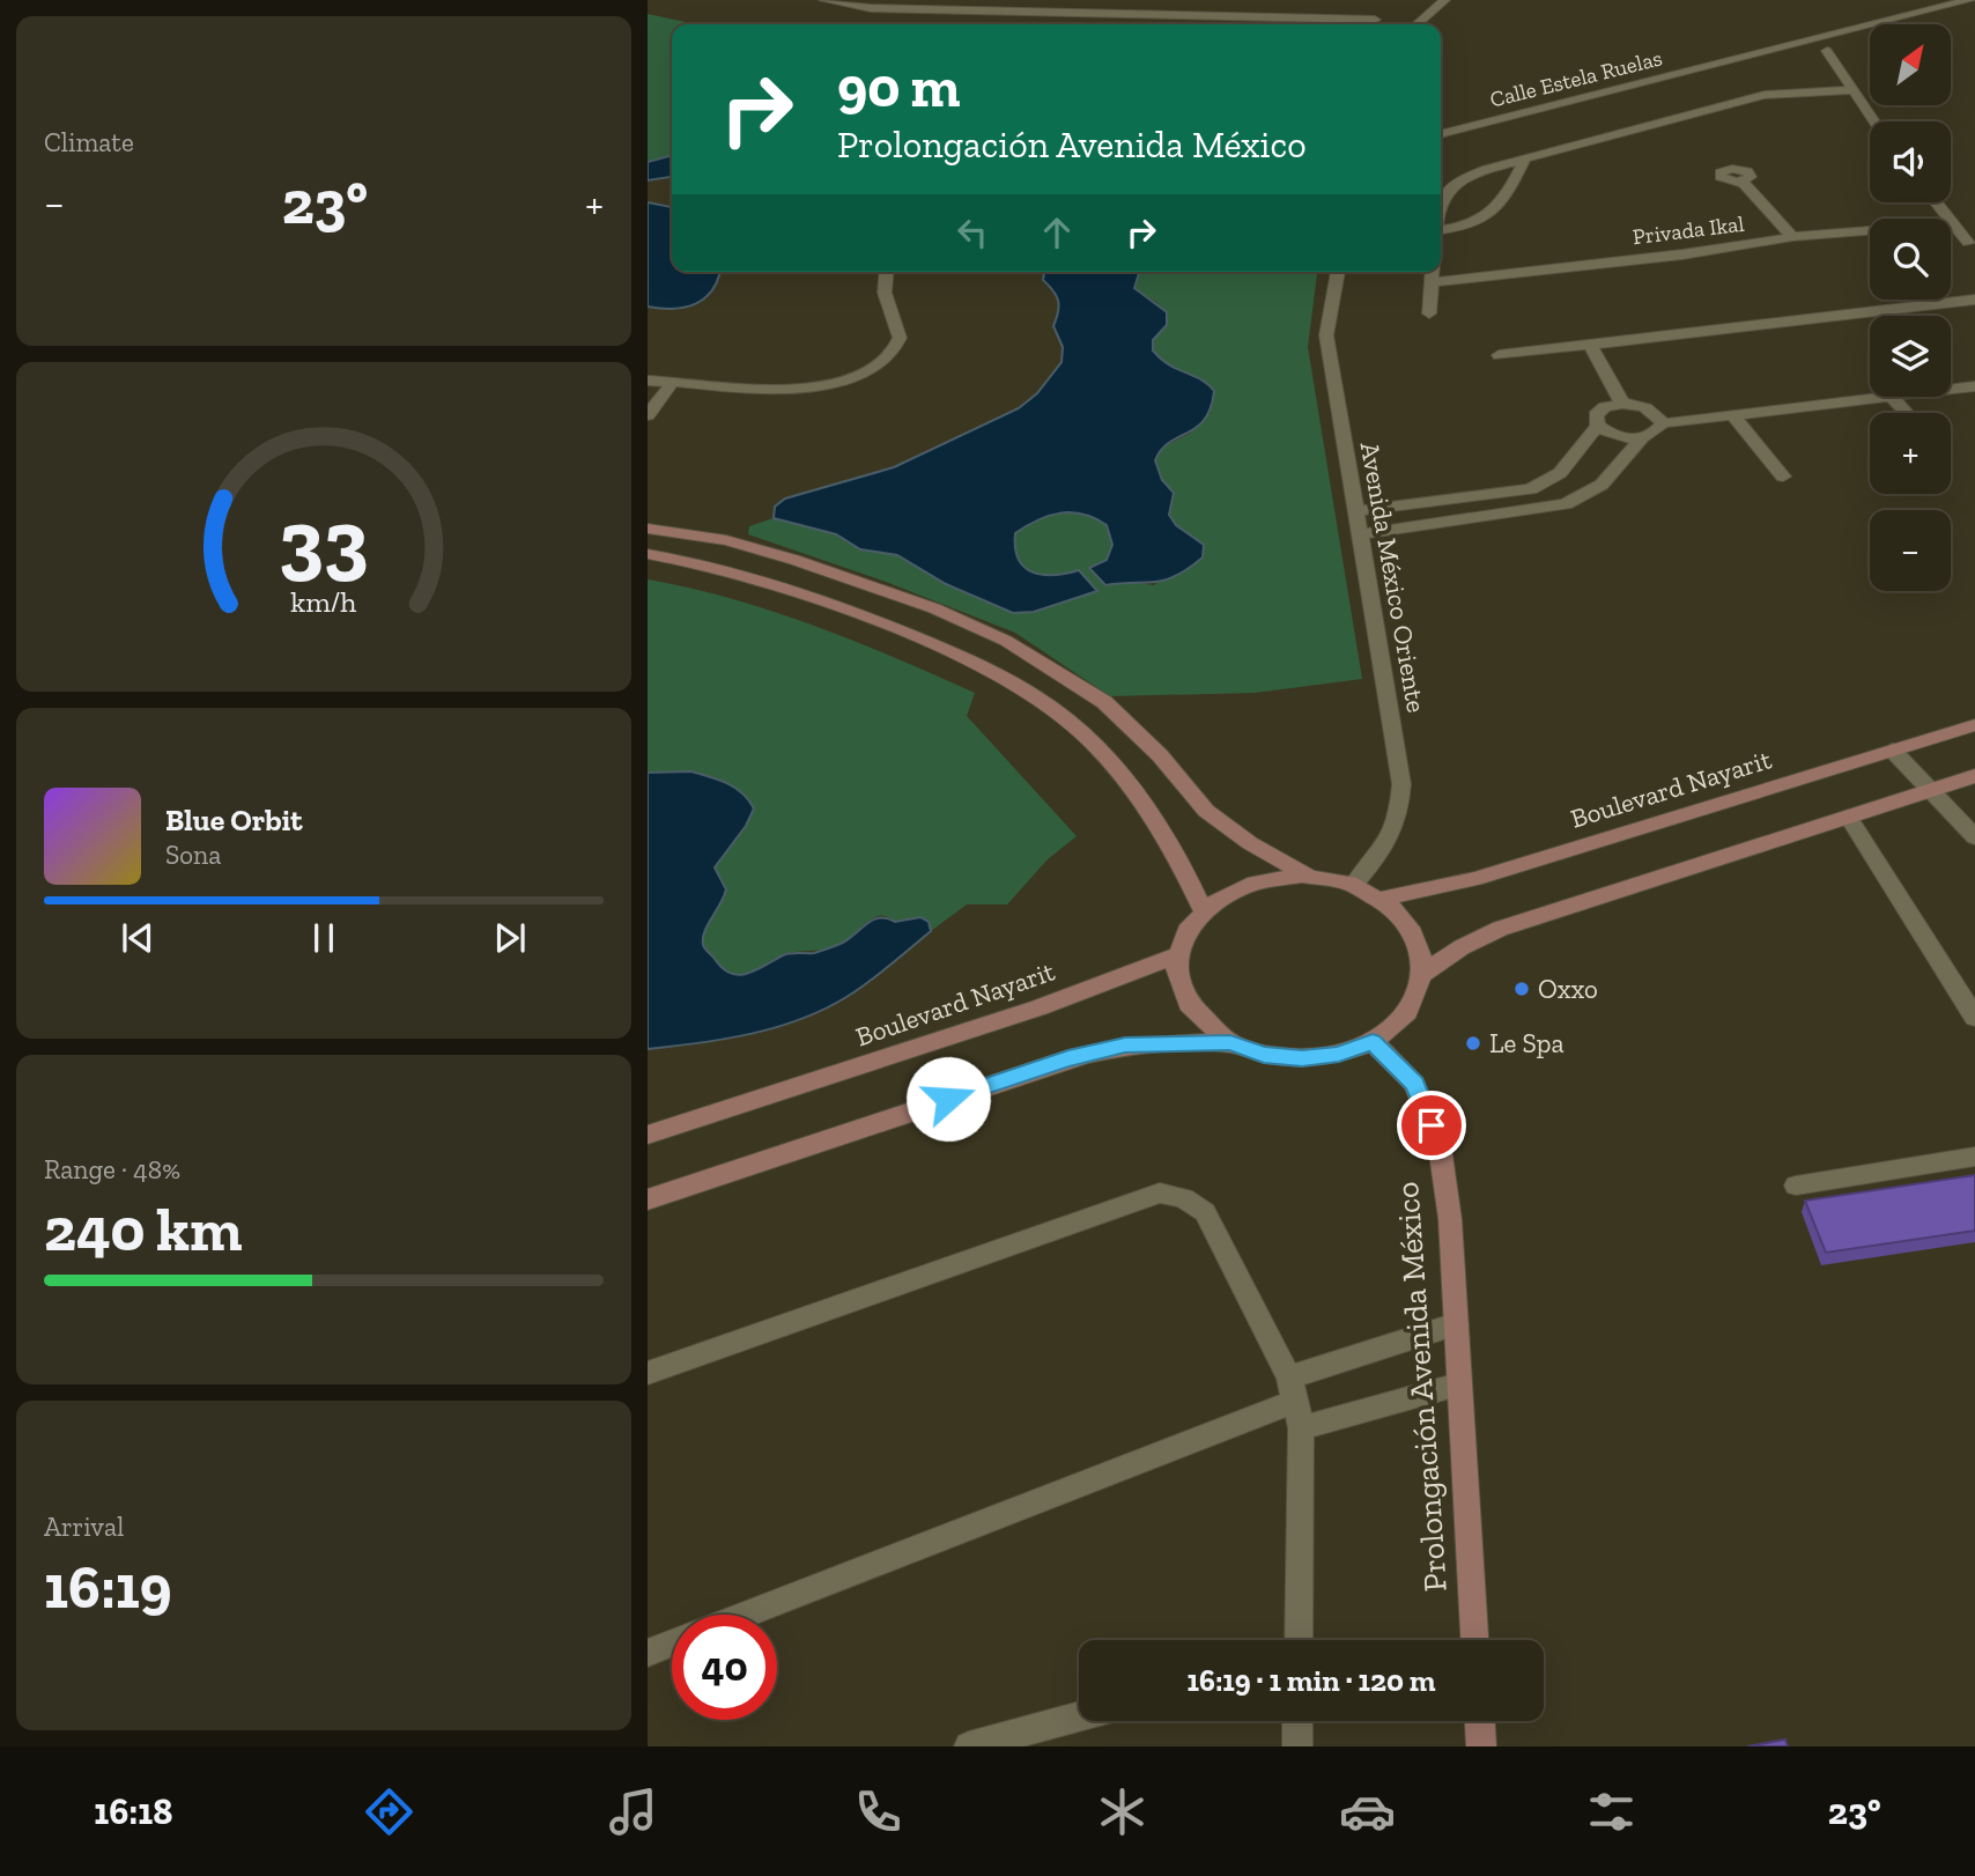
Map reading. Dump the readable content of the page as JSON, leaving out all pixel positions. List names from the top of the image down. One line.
{"streets":{"street":["Calle Estela Ruelas","Privada Ikal","Avenida México Oriente","Boulevard Nayarit","Prolongación Avenida México"]},"crossings":[["Avenida México Oriente","Boulevard Nayarit"],["Avenida México Oriente","Prolongación Avenida México"],["Boulevard Nayarit","Prolongación Avenida México"]],"places":["Oxxo","Le Spa"],"north":"top right","page":{"tile":["Climate",["Range · 48%","240 km"],["Arrival","16:19"]],"map_buttons":["+","−"],"turn":["90 m","Prolongación Avenida México"],"heat":["−","23°","+"],"song":["Blue Orbit","Sona"],"limit":"40","trip":"16:19 · 1 min · 120 m","tabs":["16:18","23°"],"gauge":["33","km/h"]}}
